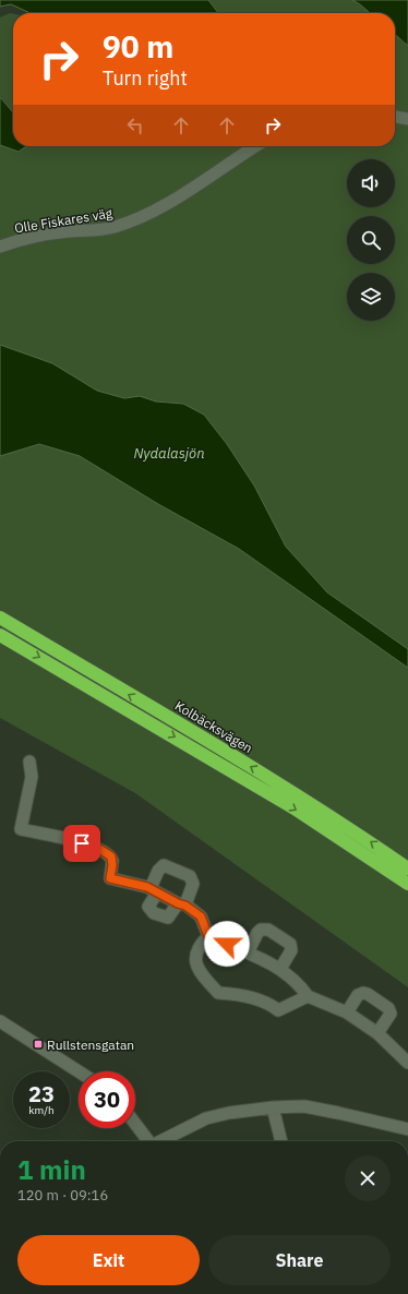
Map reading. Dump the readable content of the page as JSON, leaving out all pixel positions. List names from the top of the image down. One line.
{"streets":{"highway":["Kolbäcksvägen"],"street":["Olle Fiskares väg"]},"water":["Nydalasjön"],"places":{"transit":["Rullstensgatan"]},"page":{"turn":["90 m","Turn right"],"speed":"23 km/h","limit":"30","heading":["1 min","120 m · 09:16"],"buttons":["Exit","Share"]}}
